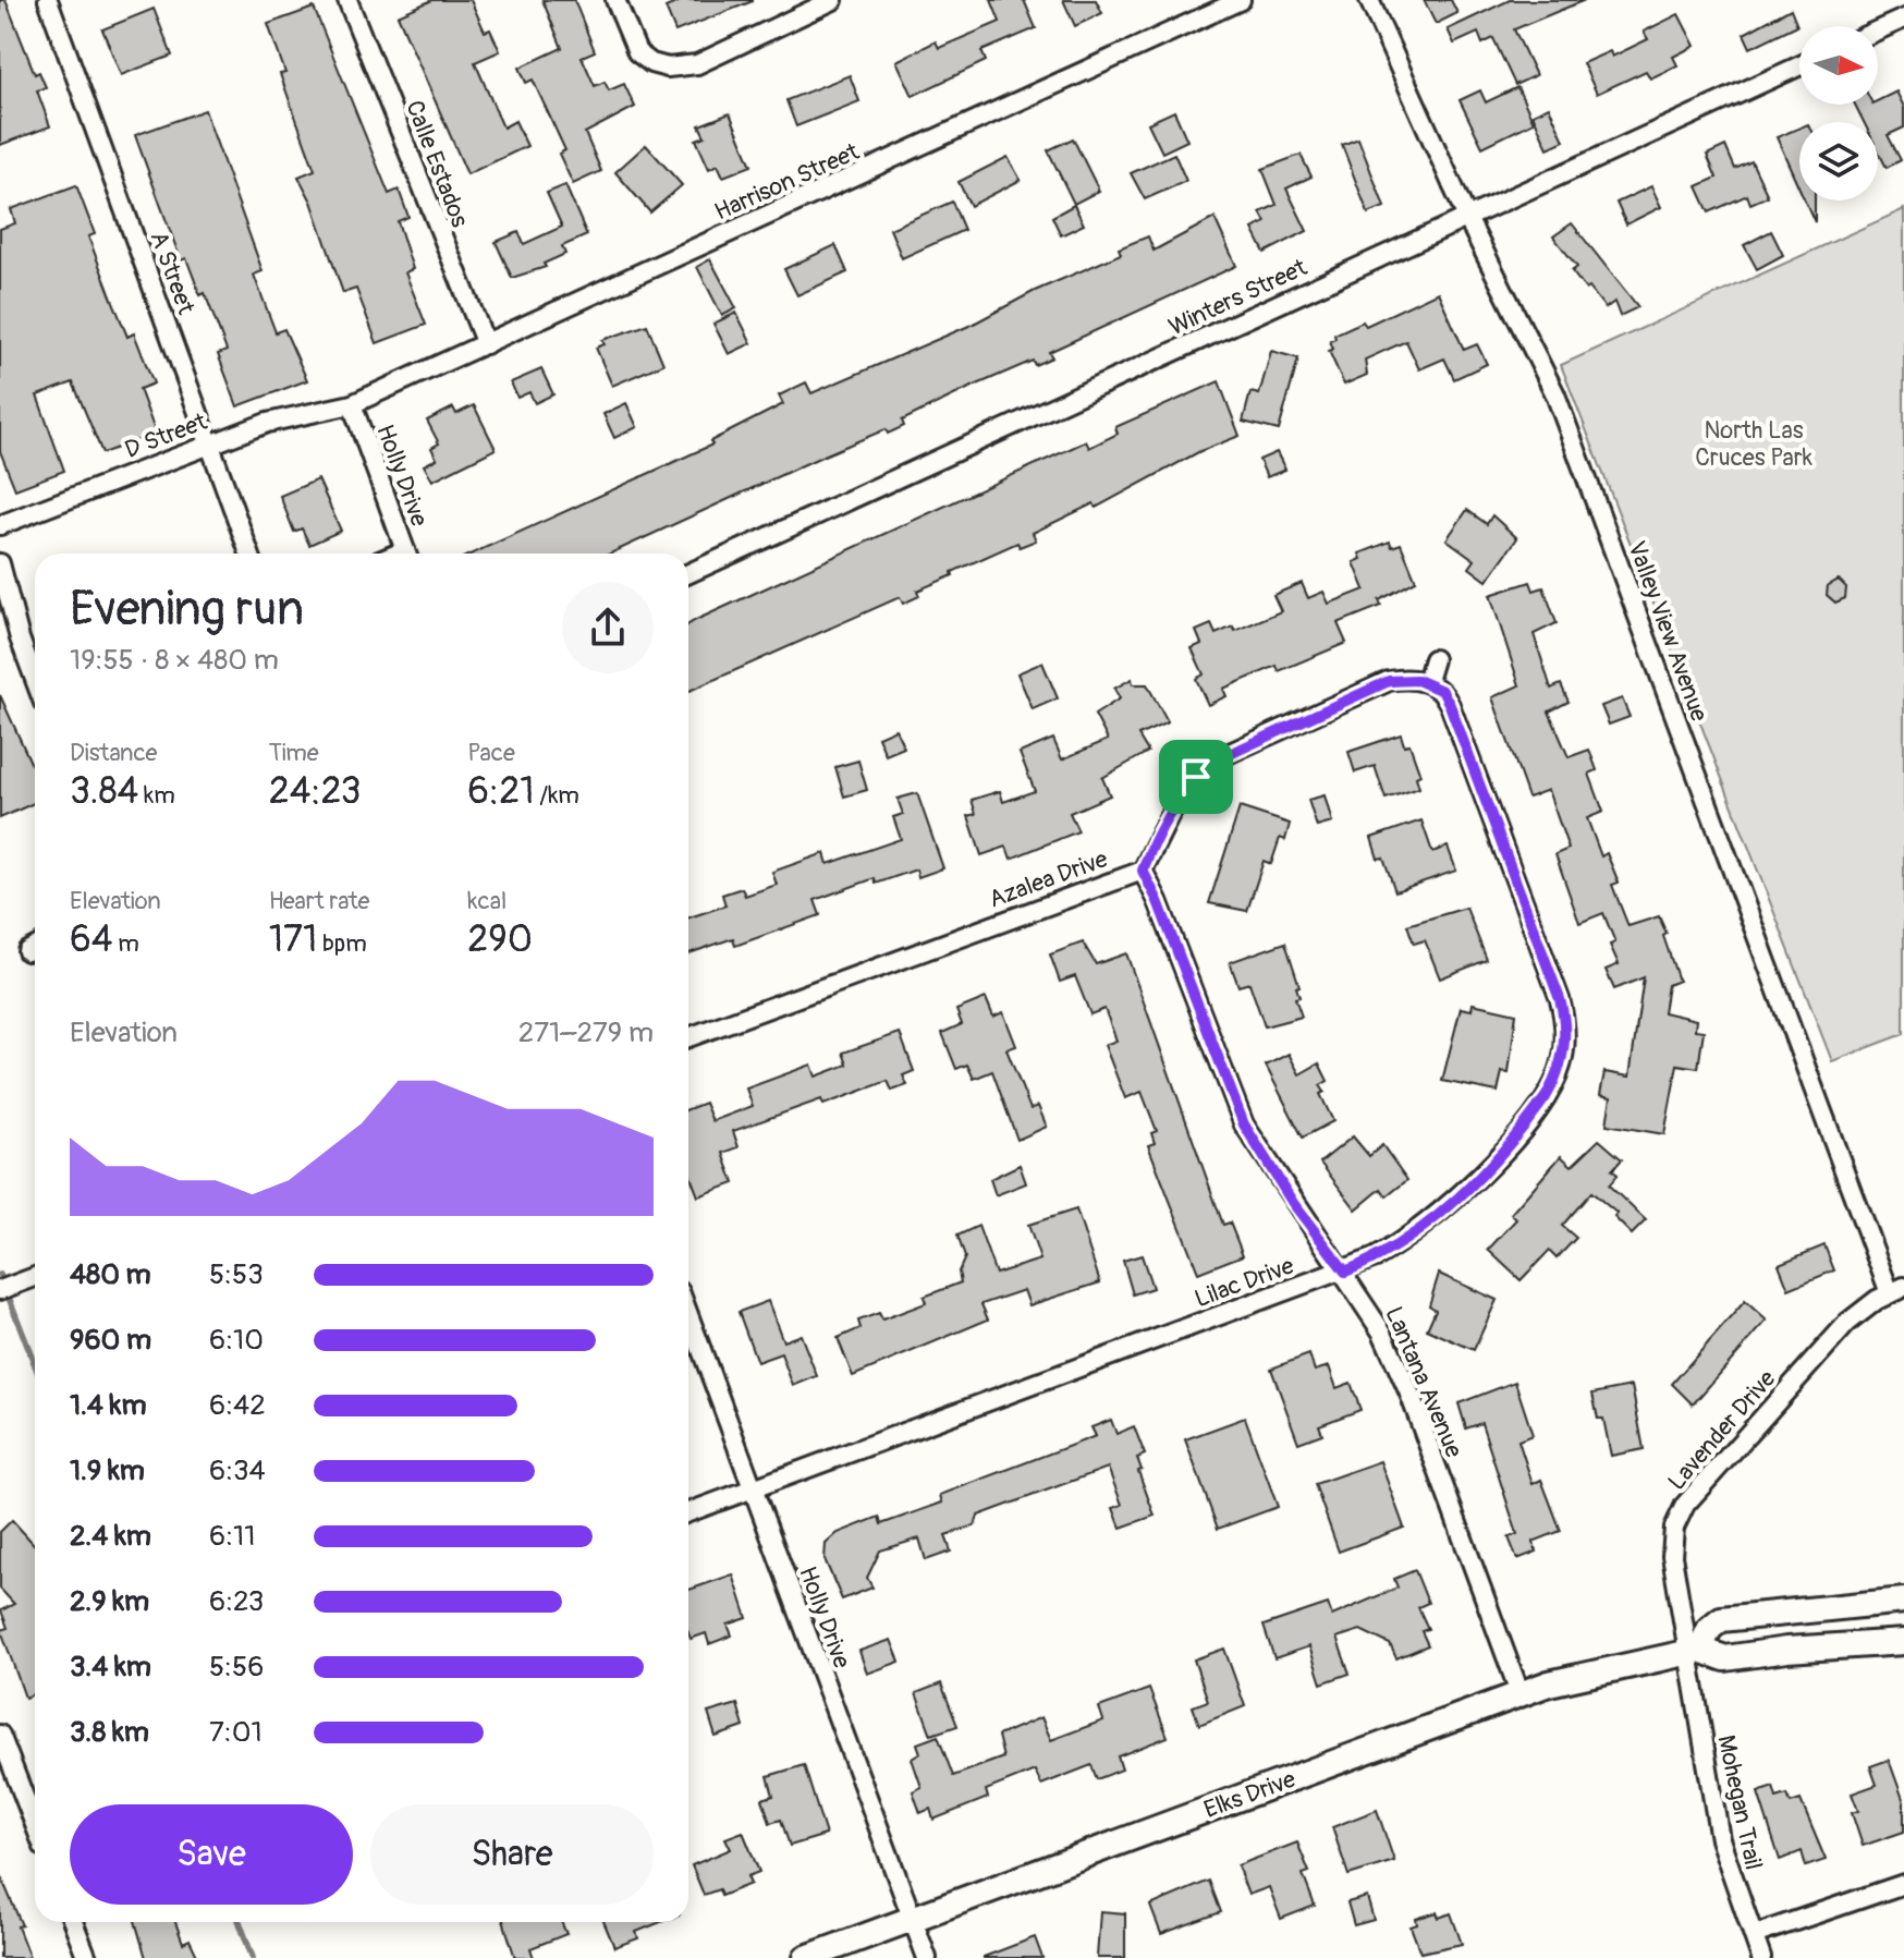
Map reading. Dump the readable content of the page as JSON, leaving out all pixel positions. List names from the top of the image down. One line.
{"streets":{"main road":["Elks Drive"],"street":["Calle Estados","Harrison Street","A Street","Winters Street","D Street","Holly Drive","Valley View Avenue","Azalea Drive","Lilac Drive","Lantana Avenue","Lavender Drive","Mohegan Trail"]},"crossings":[["Calle Estados","Harrison Street"],["Harrison Street","D Street"],["Harrison Street","Holly Drive"],["A Street","D Street"],["Winters Street","Valley View Avenue"],["D Street","Holly Drive"],["Holly Drive","Lilac Drive"],["Holly Drive","Elks Drive"],["Valley View Avenue","Lavender Drive"],["Azalea Drive","Lilac Drive"],["Azalea Drive","Lantana Avenue"],["Lilac Drive","Lantana Avenue"],["Lantana Avenue","Elks Drive"],["Lavender Drive","Elks Drive"],["Lavender Drive","Mohegan Trail"],["Elks Drive","Mohegan Trail"]],"parks":["North Las Cruces Park"],"north":"right","page":{"heading":["Evening run","19:55 · 8 × 480 m"],"stats":[["Distance","3.84 km"],["Time","24:23"],["Pace","6:21 /km"],["Elevation","64 m"],["Heart rate","171 bpm"],["kcal","290"]],"chart":["Elevation","271–279 m"],"list":[{"name":"480 m","note":"5:53"},{"name":"960 m","note":"6:10"},{"name":"1.4 km","note":"6:42"},{"name":"1.9 km","note":"6:34"},{"name":"2.4 km","note":"6:11"},{"name":"2.9 km","note":"6:23"},{"name":"3.4 km","note":"5:56"},{"name":"3.8 km","note":"7:01"}],"buttons":["Save","Share"]}}
